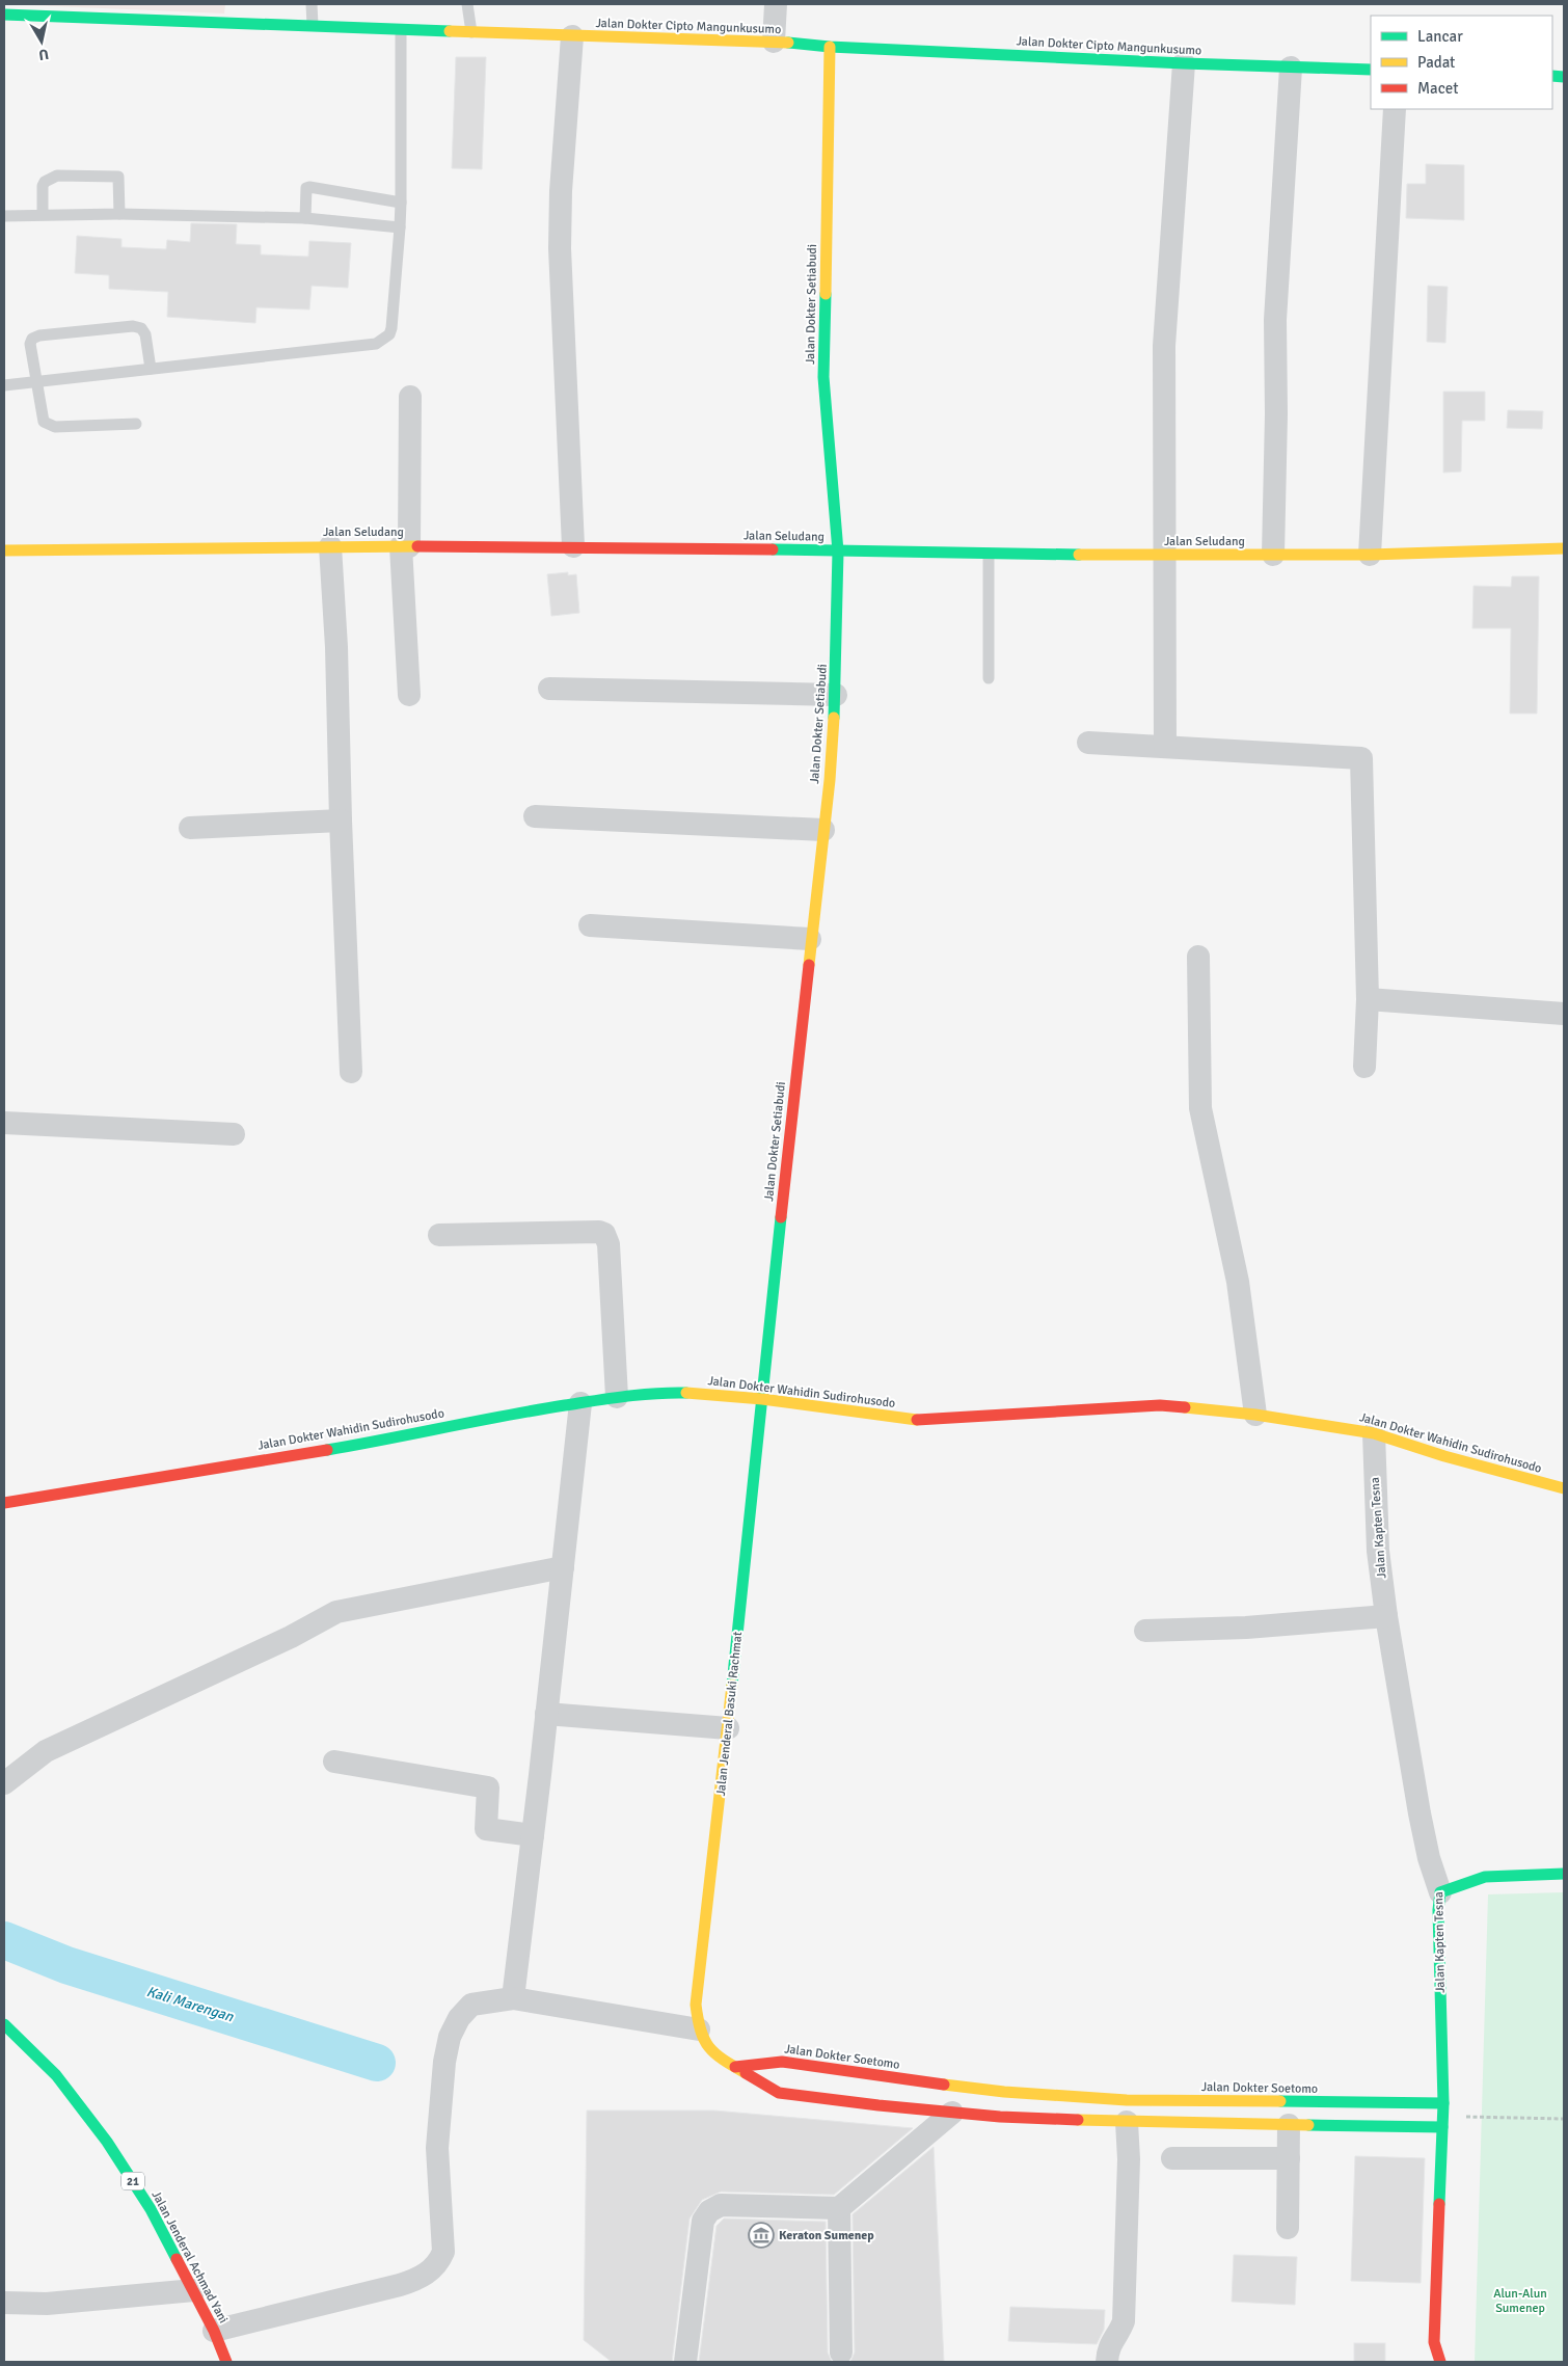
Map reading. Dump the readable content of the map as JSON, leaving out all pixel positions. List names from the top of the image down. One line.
{"streets":{"main road":["Jalan Dokter Cipto Mangunkusumo","Jalan Dokter Setiabudi","Jalan Seludang","Jalan Dokter Wahidin Sudirohusodo","Jalan Kapten Tesna","Jalan Jenderal Basuki Rachmat","Jalan Dokter Soetomo","21","Jalan Jenderal Achmad Yani"]},"crossings":[["Jalan Dokter Cipto Mangunkusumo","Jalan Dokter Setiabudi"],["Jalan Dokter Setiabudi","Jalan Seludang"],["Jalan Dokter Setiabudi","Jalan Dokter Wahidin Sudirohusodo"],["Jalan Dokter Setiabudi","Jalan Jenderal Basuki Rachmat"],["Jalan Dokter Wahidin Sudirohusodo","Jalan Kapten Tesna"],["Jalan Dokter Wahidin Sudirohusodo","Jalan Jenderal Basuki Rachmat"],["Jalan Kapten Tesna","Jalan Dokter Soetomo"],["Jalan Jenderal Basuki Rachmat","Jalan Dokter Soetomo"]],"water":["Kali Marengan"],"parks":["Alun-Alun Sumenep"],"places":{"museum":["Keraton Sumenep"]},"legend":["Lancar","Padat","Macet"],"north":"bottom"}
